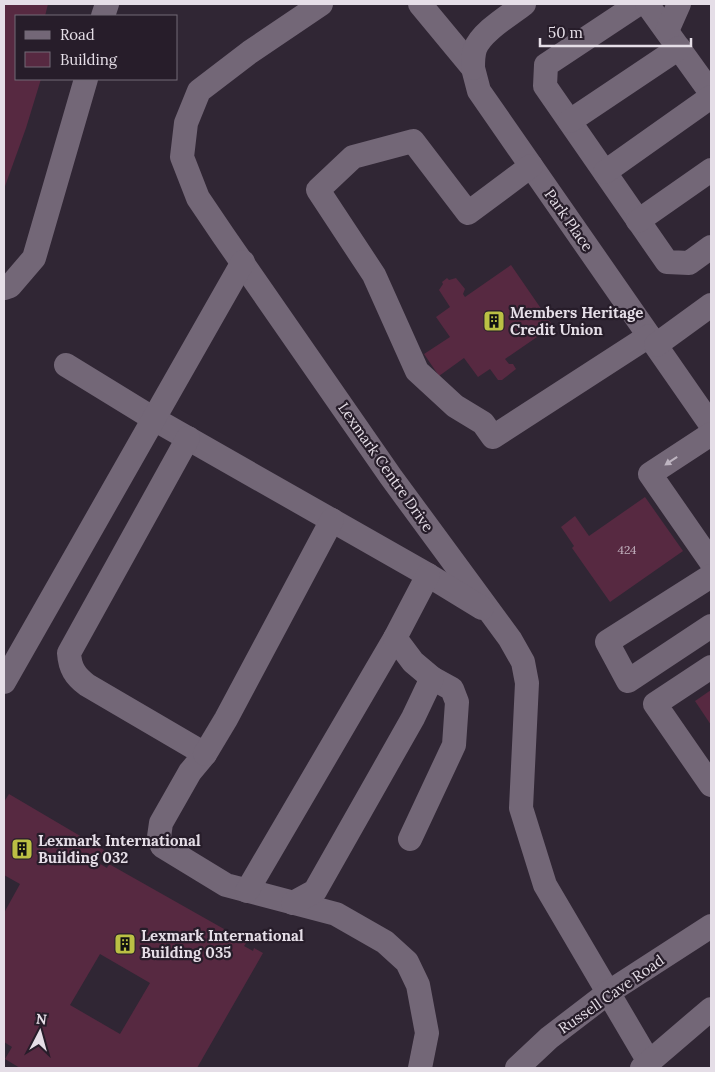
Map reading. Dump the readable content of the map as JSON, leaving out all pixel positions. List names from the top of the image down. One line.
{"streets":{"street":["Park Place","Lexmark Centre Drive","Russell Cave Road"]},"crossings":[["Lexmark Centre Drive","Russell Cave Road"]],"places":{"building":["Members Heritage Credit Union","Lexmark International Building 032","Lexmark International Building 035"]},"house_numbers":["424"],"legend":["Road","Building"],"scale_bar":"50 m","north":"top"}
